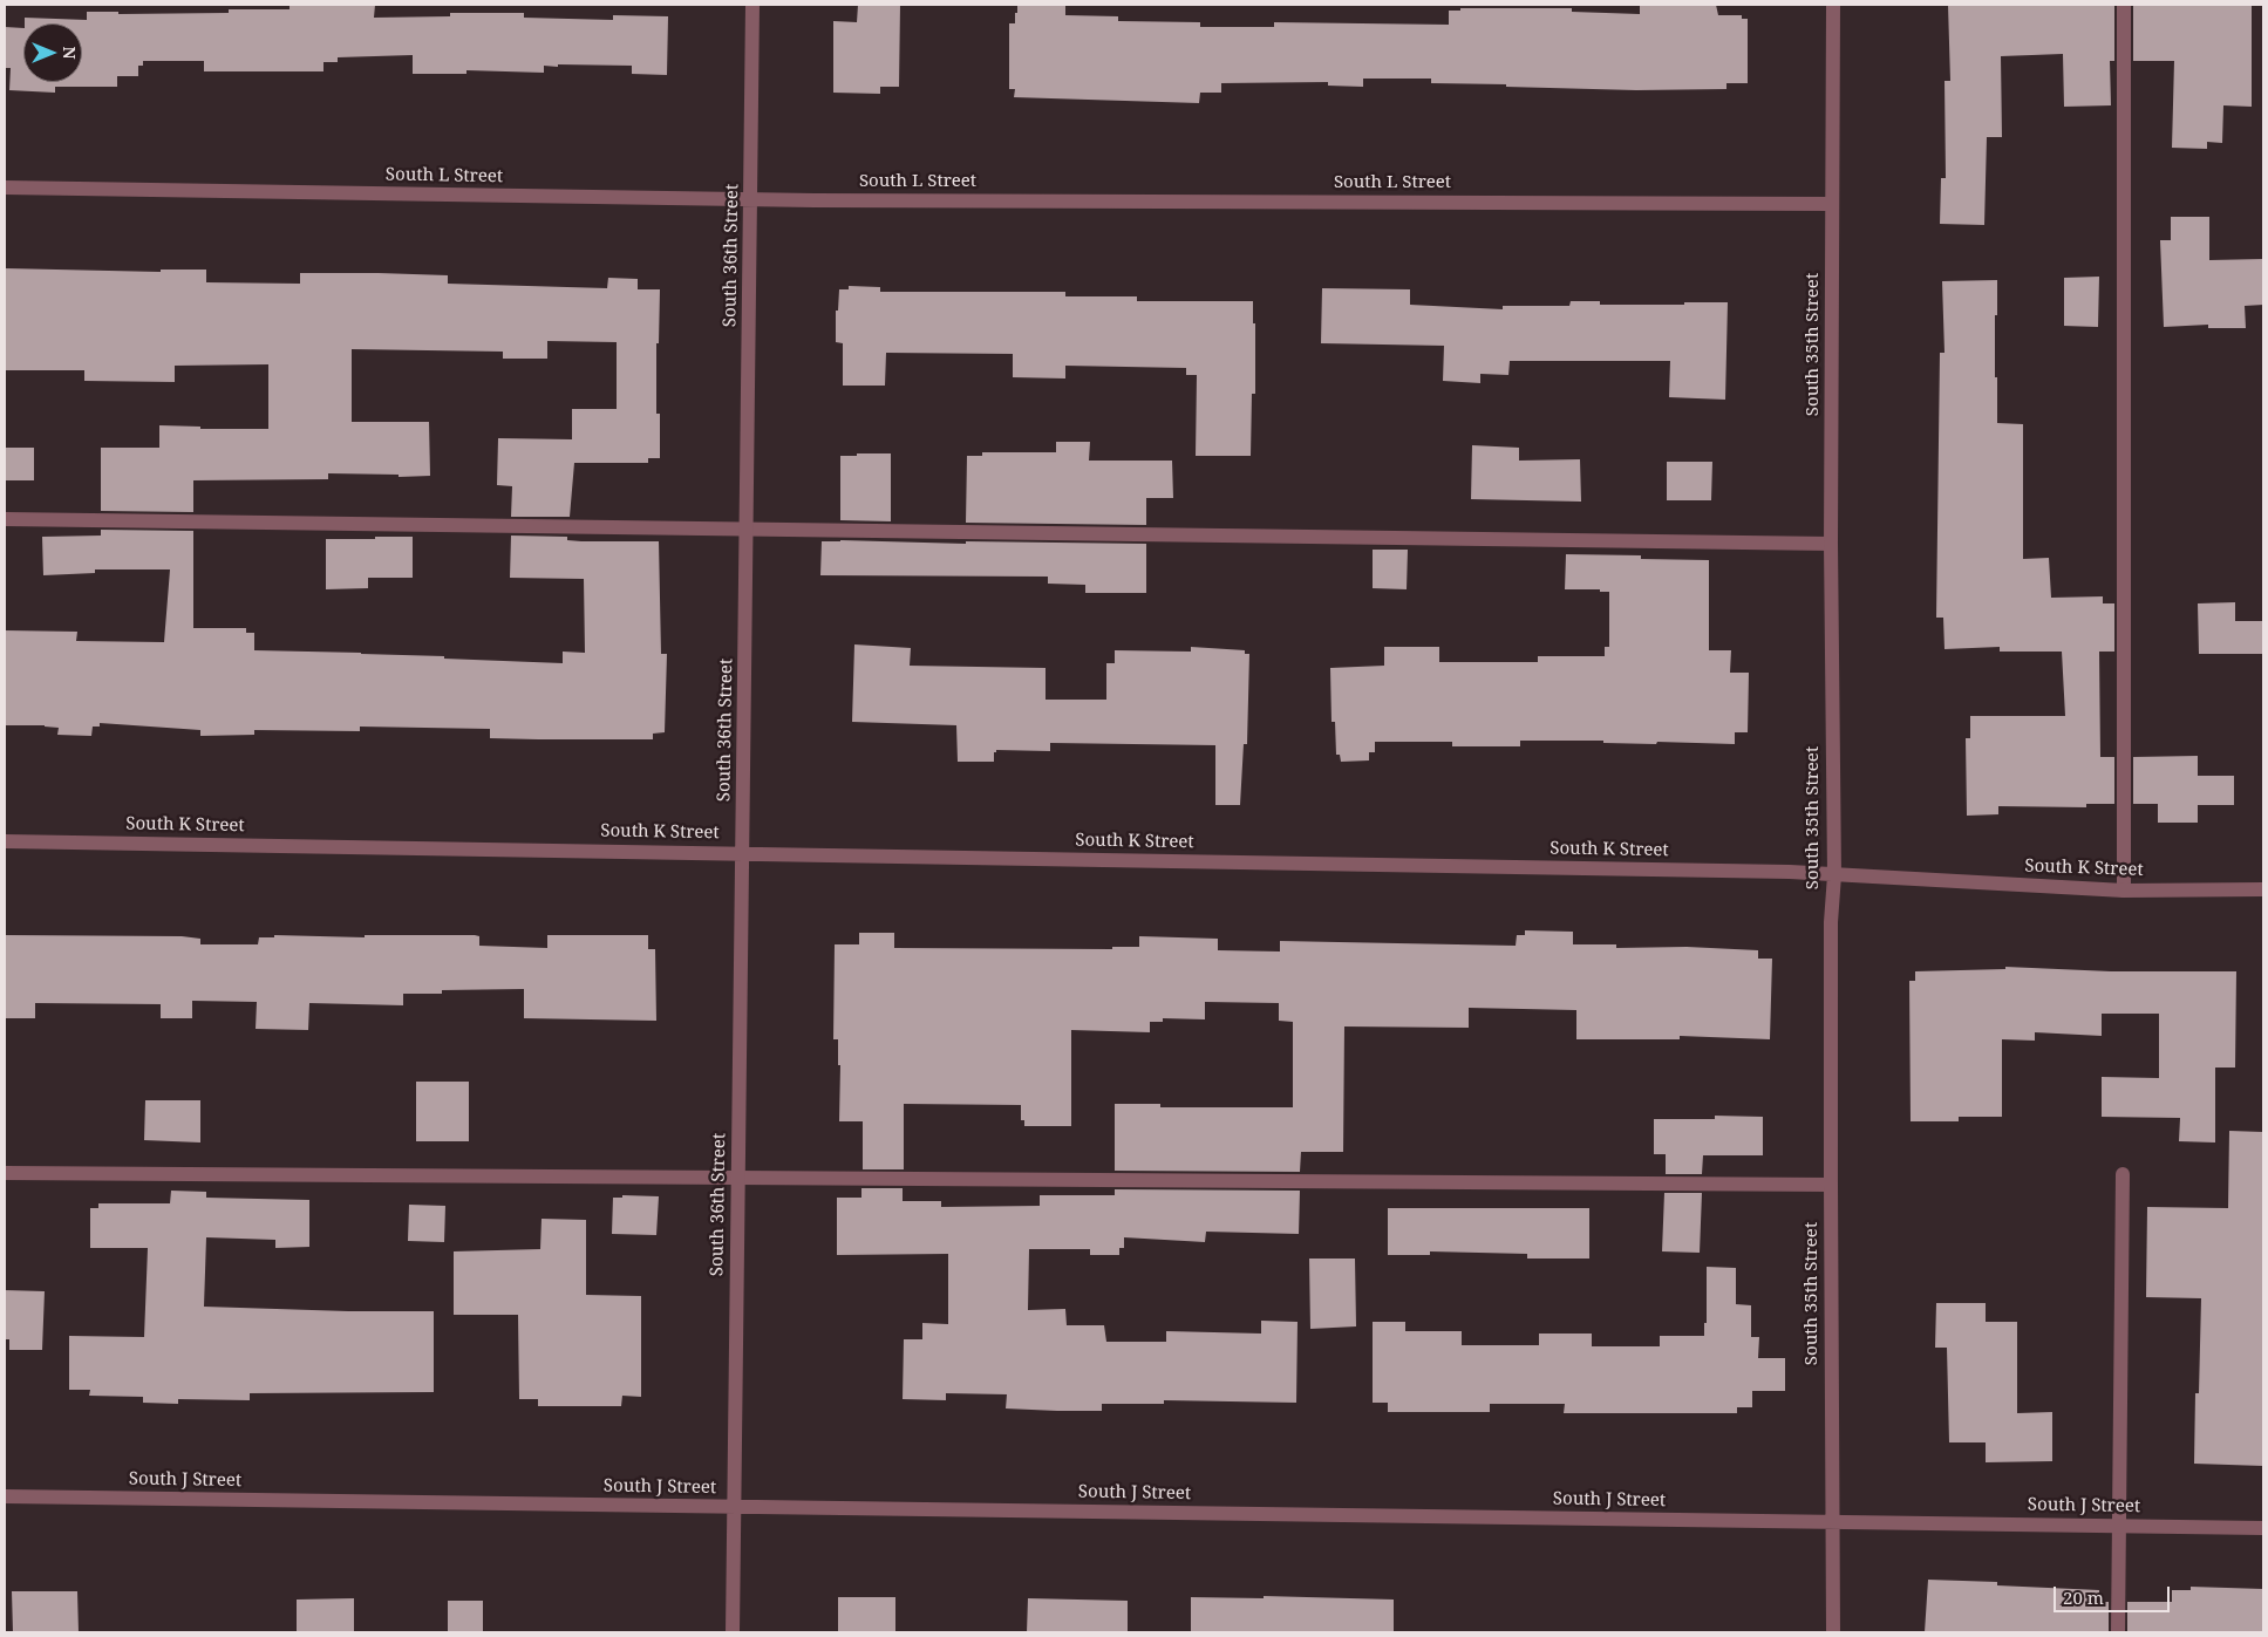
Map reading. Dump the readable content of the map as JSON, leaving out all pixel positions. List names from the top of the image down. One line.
{"streets":{"street":["South L Street","South 36th Street","South 35th Street","South K Street","South J Street"]},"crossings":[["South L Street","South 36th Street"],["South L Street","South 35th Street"],["South 36th Street","South K Street"],["South 36th Street","South J Street"],["South 35th Street","South K Street"],["South 35th Street","South J Street"]],"scale_bar":"20 m","north":"right"}
